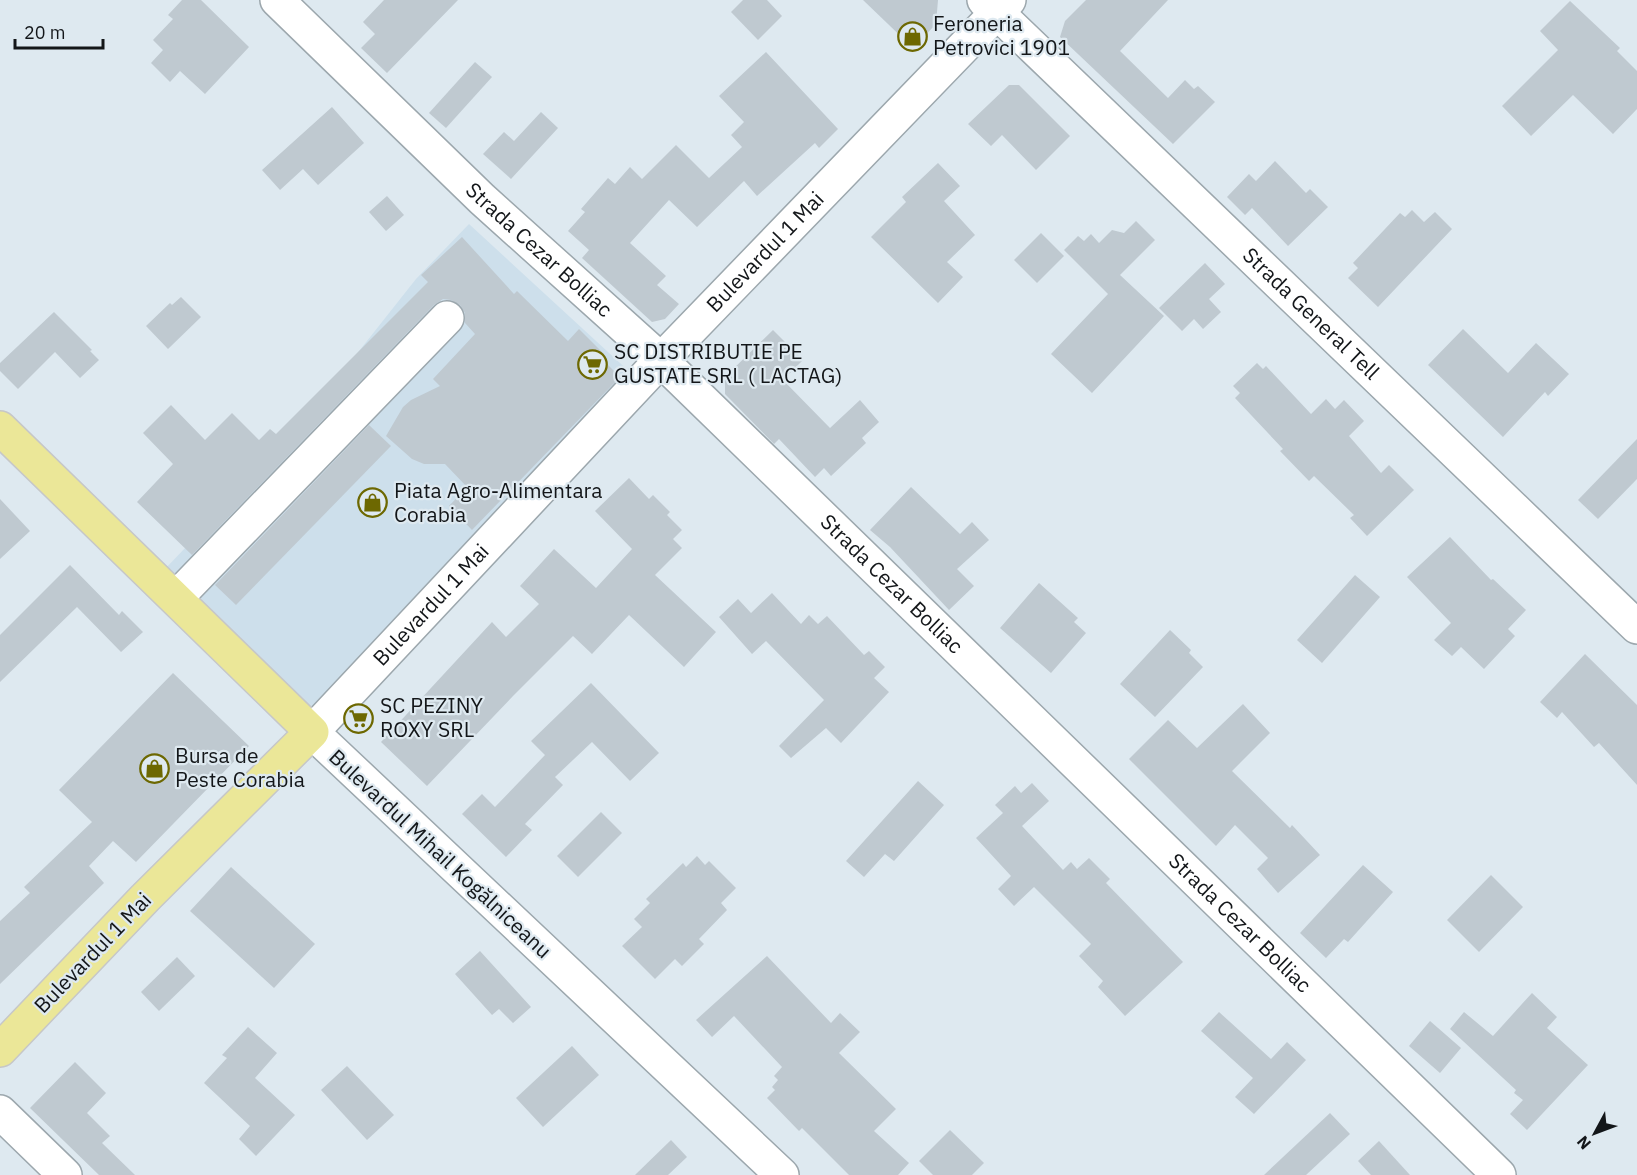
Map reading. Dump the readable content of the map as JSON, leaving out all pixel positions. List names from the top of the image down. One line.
{"streets":{"main road":["Bulevardul 1 Mai","Bulevardul Mihail Kogălniceanu"],"street":["Strada Cezar Bolliac","Strada General Tell"]},"crossings":[["Strada Cezar Bolliac","Bulevardul 1 Mai"],["Bulevardul 1 Mai","Strada General Tell"],["Bulevardul 1 Mai","Bulevardul Mihail Kogălniceanu"]],"places":{"shop":["Feroneria Petrovici 1901","Piata Agro-Alimentara Corabia","Bursa de Peste Corabia"],"supermarket":["SC DISTRIBUTIE PE GUSTATE SRL ( LACTAG)","SC PEZINY ROXY SRL"]},"scale_bar":"20 m","north":"bottom left"}
